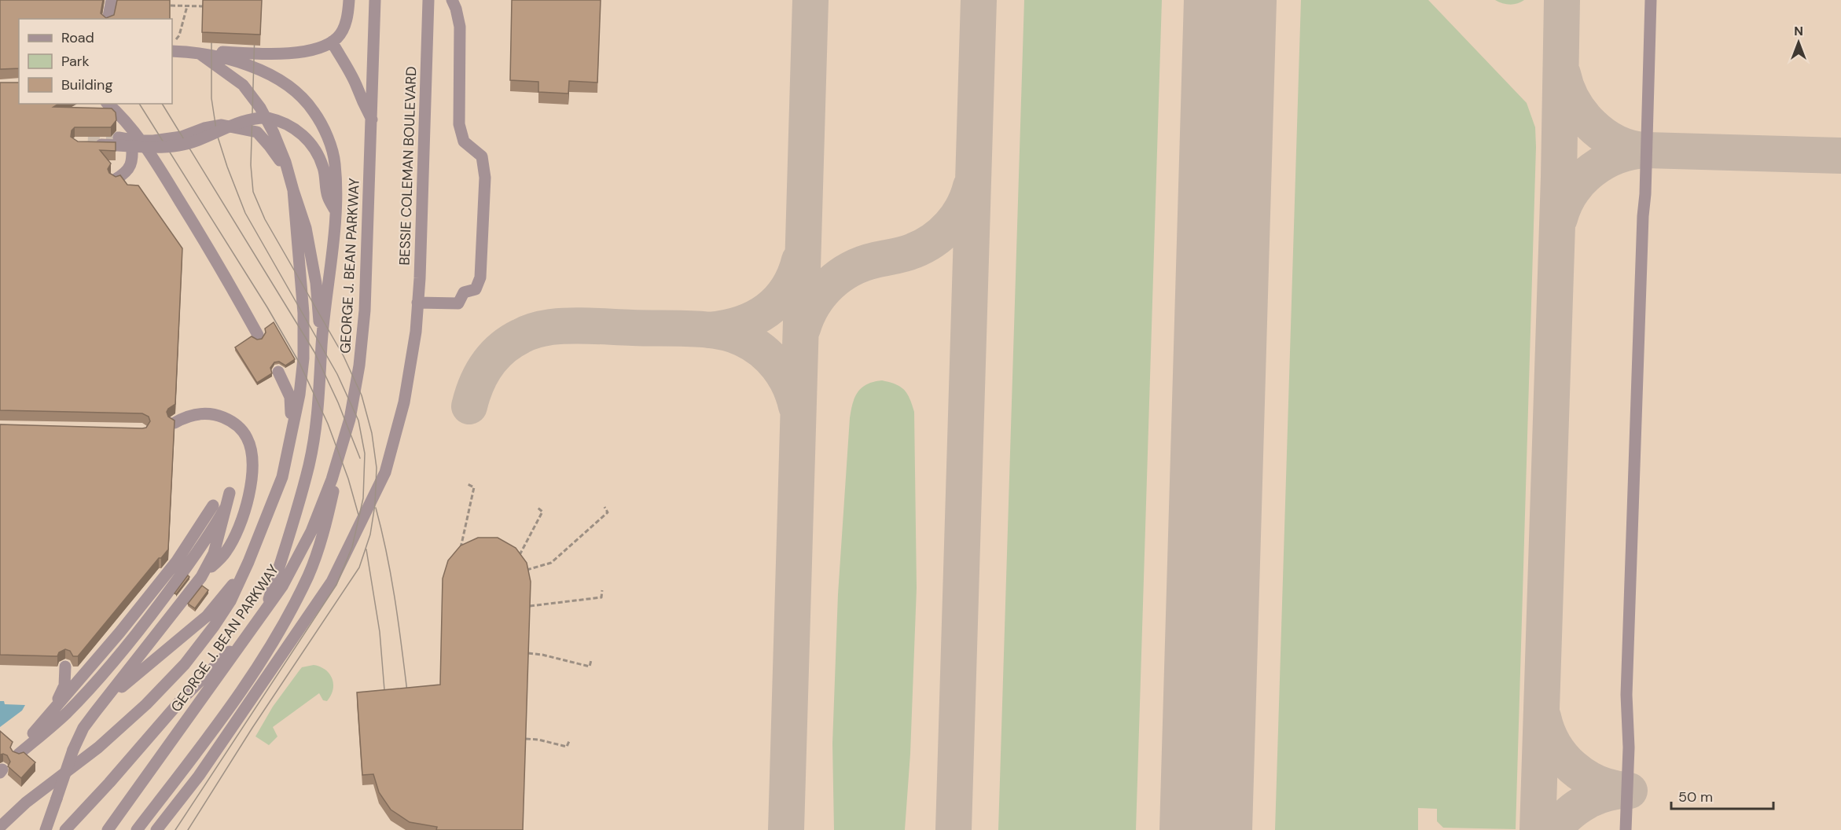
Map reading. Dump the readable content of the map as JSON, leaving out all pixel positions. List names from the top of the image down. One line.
{"streets":{"street":["BESSIE COLEMAN BOULEVARD","GEORGE J. BEAN PARKWAY"]},"legend":["Road","Park","Building"],"scale_bar":"50 m","north":"top"}
